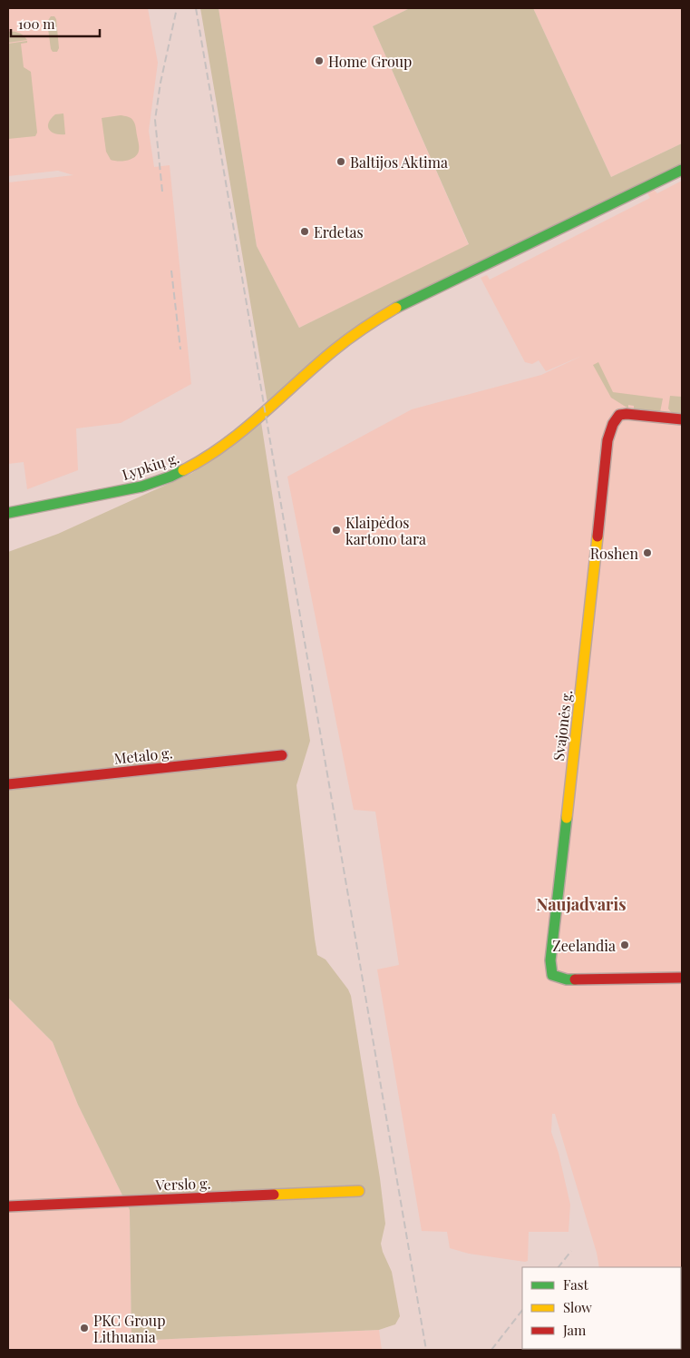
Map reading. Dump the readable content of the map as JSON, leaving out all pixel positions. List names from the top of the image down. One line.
{"streets":{"street":["Lypkių g.","Svajonės g.","Metalo g.","Verslo g."]},"districts":["Naujadvaris"],"places":["Home Group","Baltijos Aktima","Erdetas","Klaipėdos kartono tara","Roshen","Zeelandia","PKC Group Lithuania"],"legend":["Fast","Slow","Jam"],"scale_bar":"100 m"}
